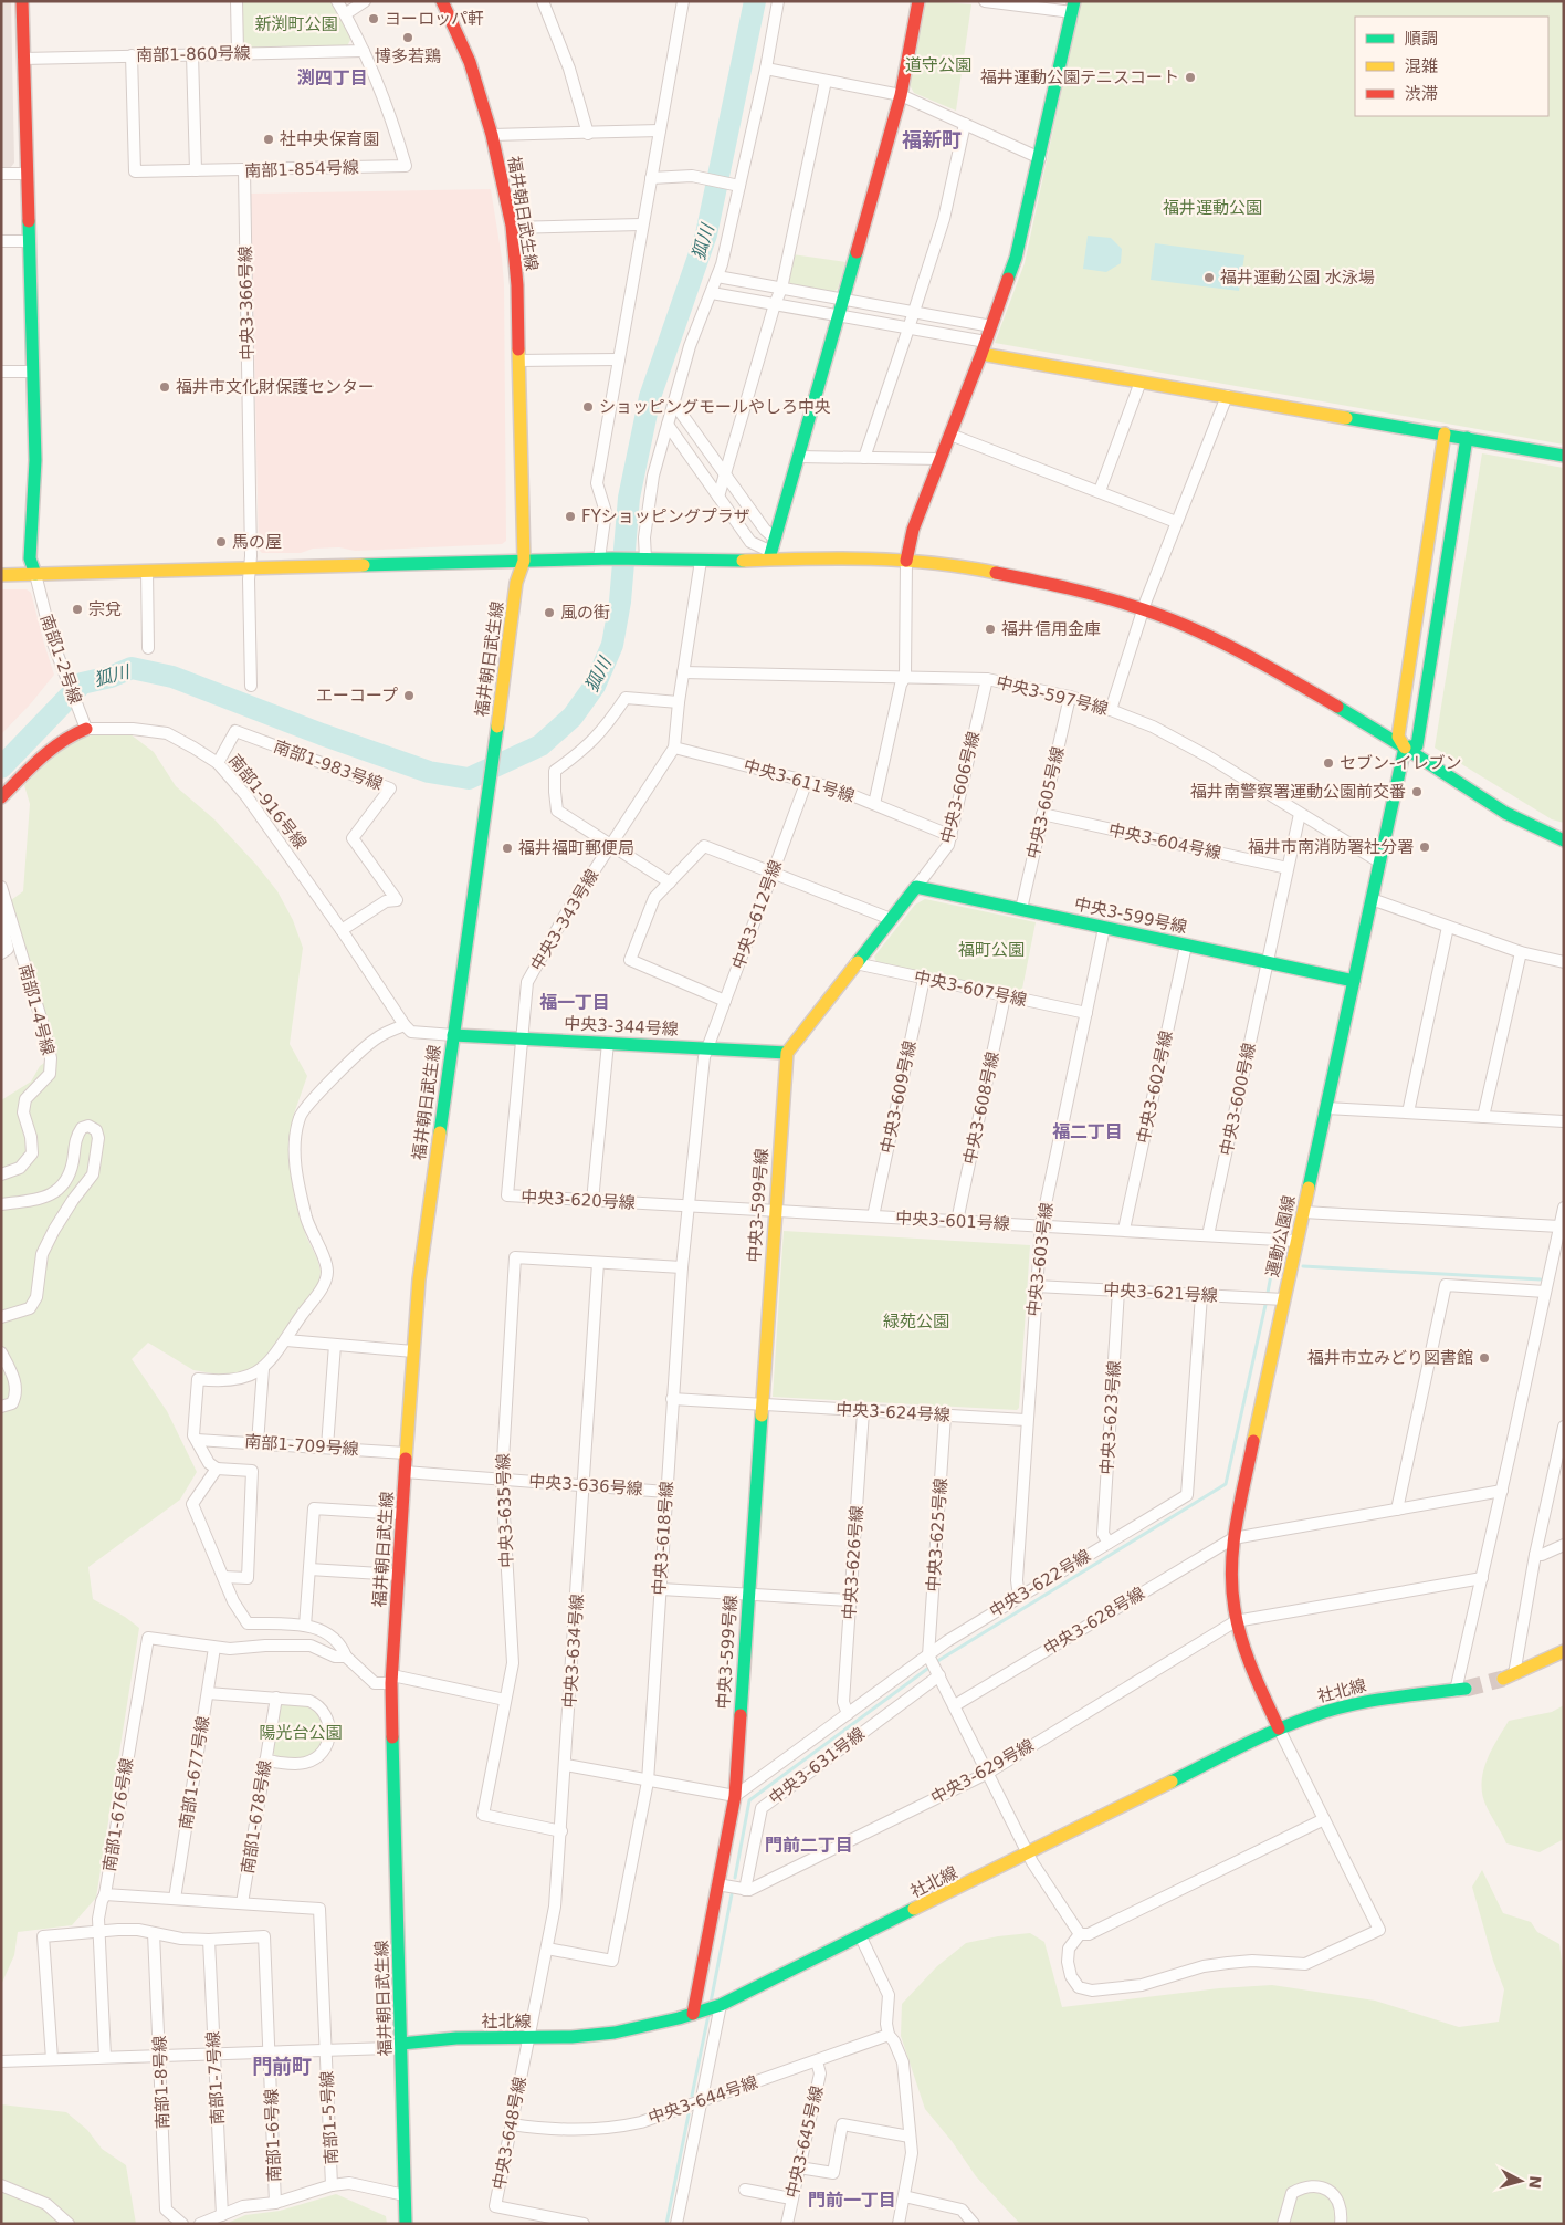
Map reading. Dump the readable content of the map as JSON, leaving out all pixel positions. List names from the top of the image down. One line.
{"streets":{"street":["南部1-860号線","南部1-854号線","福井朝日武生線","中央3-366号線","南部1-2号線","中央3-597号線","南部1-983号線","中央3-611号線","中央3-606号線","南部1-916号線","中央3-605号線","中央3-604号線","中央3-612号線","中央3-599号線","中央3-343号線","中央3-607号線","南部1-4号線","中央3-344号線","中央3-602号線","中央3-609号線","中央3-600号線","中央3-608号線","中央3-620号線","中央3-601号線","運動公園線","中央3-603号線","中央3-621号線","中央3-624号線","中央3-623号線","南部1-709号線","中央3-636号線","中央3-635号線","中央3-625号線","中央3-618号線","中央3-626号線","中央3-622号線","中央3-628号線","中央3-634号線","社北線","中央3-631号線","中央3-629号線","南部1-677号線","南部1-676号線","南部1-678号線","南部1-7号線","南部1-8号線","中央3-644号線","南部1-5号線","中央3-648号線","南部1-6号線","中央3-645号線"]},"crossings":[["南部1-860号線","南部1-854号線"],["南部1-854号線","中央3-366号線"],["福井朝日武生線","中央3-344号線"],["福井朝日武生線","南部1-709号線"],["福井朝日武生線","中央3-636号線"],["福井朝日武生線","社北線"],["福井朝日武生線","南部1-676号線"],["南部1-2号線","南部1-916号線"],["中央3-597号線","中央3-606号線"],["中央3-597号線","中央3-605号線"],["中央3-597号線","中央3-343号線"],["中央3-597号線","中央3-600号線"],["中央3-597号線","運動公園線"],["南部1-983号線","南部1-916号線"],["中央3-611号線","中央3-606号線"],["中央3-611号線","中央3-612号線"],["中央3-611号線","中央3-343号線"],["中央3-606号線","中央3-599号線"],["中央3-605号線","中央3-604号線"],["中央3-605号線","中央3-599号線"],["中央3-604号線","中央3-600号線"],["中央3-612号線","中央3-344号線"],["中央3-612号線","中央3-618号線"],["中央3-599号線","中央3-344号線"],["中央3-599号線","中央3-602号線"],["中央3-599号線","中央3-600号線"],["中央3-599号線","中央3-620号線"],["中央3-599号線","中央3-601号線"],["中央3-599号線","運動公園線"],["中央3-599号線","中央3-603号線"],["中央3-599号線","中央3-624号線"],["中央3-599号線","中央3-622号線"],["中央3-599号線","社北線"],["中央3-343号線","中央3-344号線"],["中央3-343号線","中央3-620号線"],["中央3-607号線","中央3-609号線"],["中央3-607号線","中央3-608号線"],["中央3-607号線","中央3-603号線"],["中央3-344号線","中央3-620号線"],["中央3-344号線","中央3-618号線"],["中央3-602号線","中央3-601号線"],["中央3-609号線","中央3-601号線"],["中央3-600号線","中央3-601号線"],["中央3-608号線","中央3-601号線"],["中央3-620号線","中央3-601号線"],["中央3-620号線","中央3-618号線"],["中央3-601号線","運動公園線"],["中央3-601号線","中央3-603号線"],["運動公園線","中央3-621号線"],["運動公園線","中央3-628号線"],["運動公園線","社北線"],["運動公園線","中央3-629号線"],["中央3-603号線","中央3-621号線"],["中央3-603号線","中央3-624号線"],["中央3-603号線","中央3-622号線"],["中央3-621号線","中央3-623号線"],["中央3-621号線","中央3-622号線"],["中央3-624号線","中央3-625号線"],["中央3-624号線","中央3-618号線"],["中央3-624号線","中央3-626号線"],["中央3-623号線","中央3-622号線"],["中央3-636号線","中央3-635号線"],["中央3-636号線","中央3-618号線"],["中央3-636号線","中央3-634号線"],["中央3-635号線","中央3-618号線"],["中央3-635号線","中央3-634号線"],["中央3-635号線","南部1-676号線"],["中央3-625号線","中央3-622号線"],["中央3-625号線","中央3-631号線"],["中央3-618号線","中央3-634号線"],["中央3-626号線","中央3-622号線"],["中央3-622号線","中央3-631号線"],["中央3-634号線","社北線"],["中央3-634号線","中央3-648号線"],["社北線","中央3-648号線"],["中央3-631号線","中央3-629号線"],["南部1-677号線","南部1-676号線"],["南部1-676号線","南部1-678号線"],["南部1-676号線","南部1-5号線"],["南部1-7号線","南部1-6号線"],["中央3-644号線","中央3-648号線"],["中央3-644号線","中央3-645号線"]],"districts":["渕四丁目","福新町","福一丁目","福二丁目","門前二丁目","門前町","門前一丁目"],"water":["狐川"],"parks":["新渕町公園","道守公園","福井運動公園","福町公園","緑苑公園","陽光台公園"],"places":["ヨーロッパ軒","博多若鶏","福井運動公園テニスコート","社中央保育園","福井運動公園 水泳場","福井市文化財保護センター","ショッピングモールやしろ中央","FYショッピングプラザ","馬の屋","宗兌","風の街","福井信用金庫","エーコープ","セブン-イレブン","福井南警察署運動公園前交番","福井市南消防署社分署","福井福町郵便局","福井市立みどり図書館"],"legend":["順調","混雑","渋滞"],"north":"right"}
